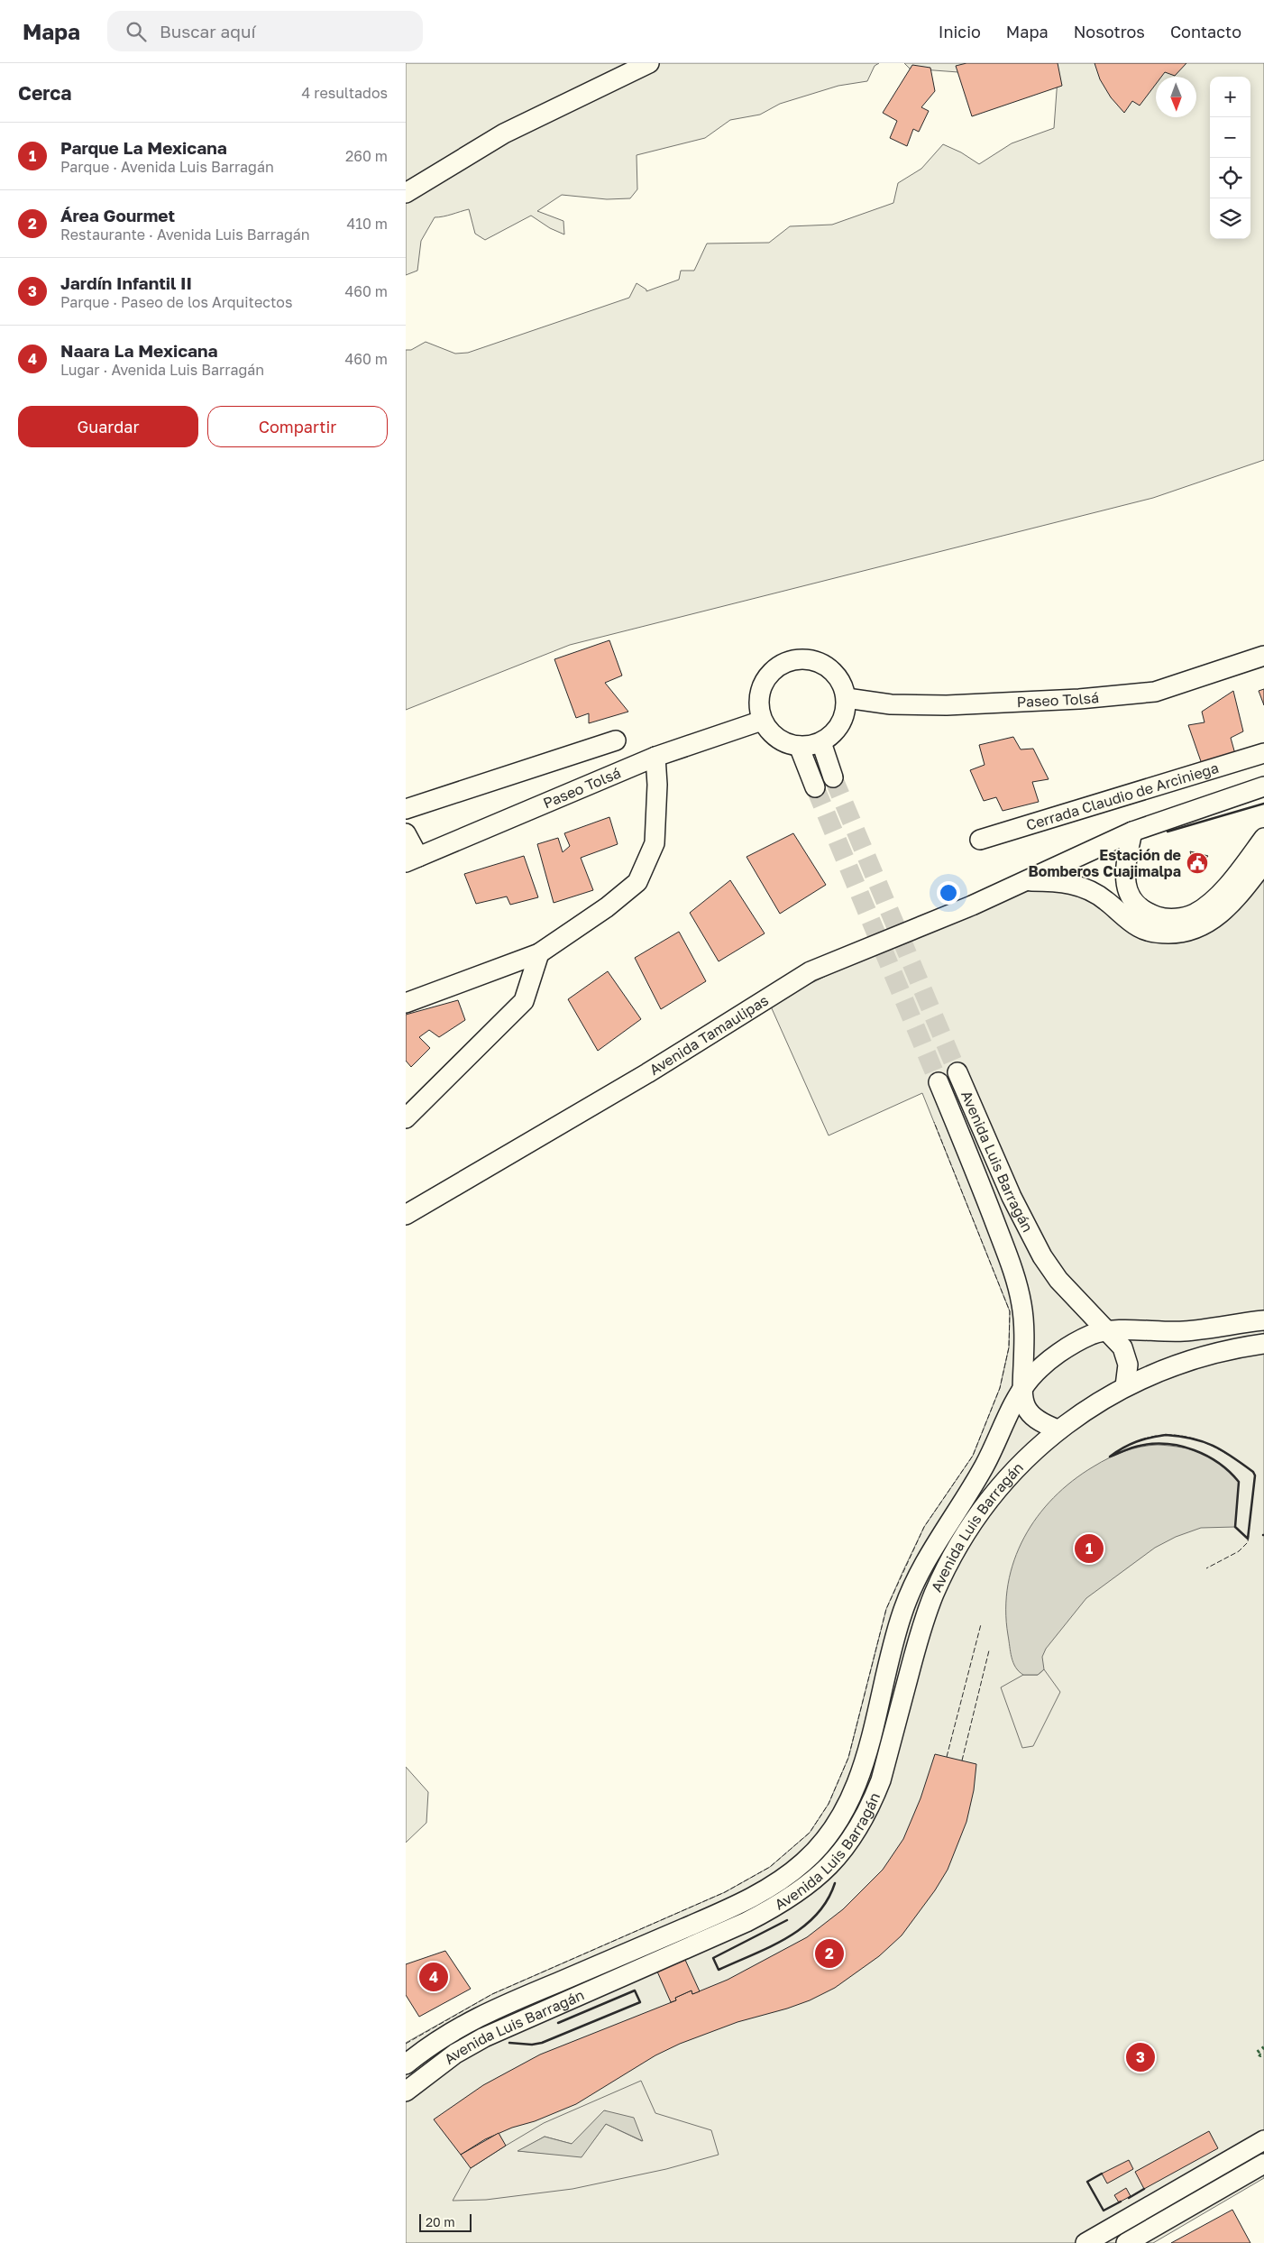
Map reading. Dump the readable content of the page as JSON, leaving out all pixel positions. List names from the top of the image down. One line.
{"streets":{"street":["Paseo Tolsá","Cerrada Claudio de Arciniega","Avenida Tamaulipas","Avenida Luis Barragán"]},"places":{"public building":["Estación de Bomberos Cuajimalpa"]},"scale_bar":"20 m","north":"bottom","page":{"header":"Mapa","search":"Buscar aquí","nav":["Inicio","Mapa","Nosotros","Contacto"],"heading":["Cerca","4 resultados"],"map_buttons":["+","−"],"list":[{"mark":"1","name":"Parque La Mexicana","note":"Parque · Avenida Luis Barragán","value":"260 m"},{"mark":"2","name":"Área Gourmet","note":"Restaurante · Avenida Luis Barragán","value":"410 m"},{"mark":"3","name":"Jardín Infantil II","note":"Parque · Paseo de los Arquitectos","value":"460 m"},{"mark":"4","name":"Naara La Mexicana","note":"Lugar · Avenida Luis Barragán","value":"460 m"}],"buttons":["Guardar","Compartir"],"pins":["1","2","4","3"],"scale":"20 m"}}
